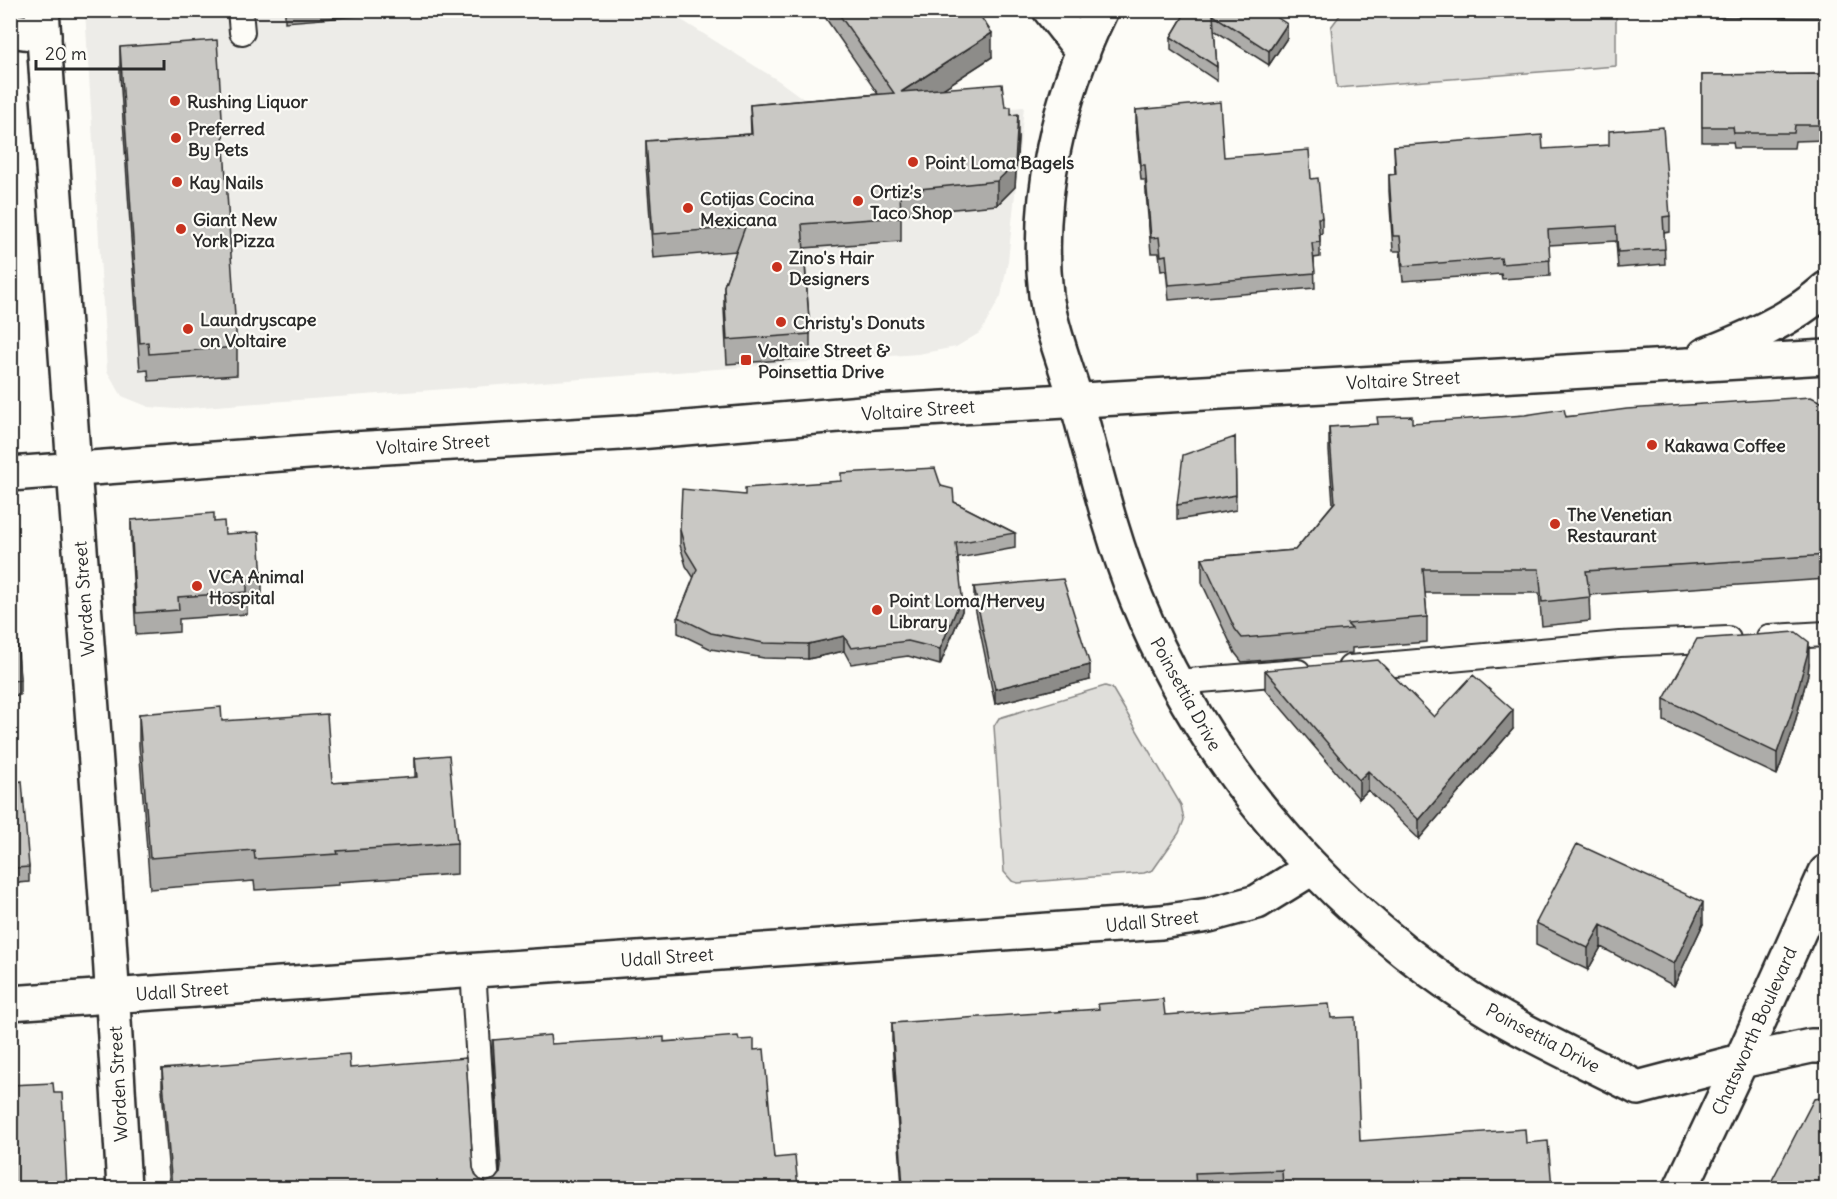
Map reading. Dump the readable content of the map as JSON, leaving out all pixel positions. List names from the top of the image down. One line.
{"streets":{"street":["Voltaire Street","Worden Street","Poinsettia Drive","Udall Street","Chatsworth Boulevard"]},"crossings":[["Voltaire Street","Worden Street"],["Voltaire Street","Poinsettia Drive"],["Worden Street","Udall Street"],["Poinsettia Drive","Udall Street"],["Poinsettia Drive","Chatsworth Boulevard"]],"places":{"other":["Rushing Liquor","Preferred By Pets","Point Loma Bagels","Kay Nails","Ortiz's Taco Shop","Cotijas Cocina Mexicana","Giant New York Pizza","Zino's Hair Designers","Christy's Donuts","Laundryscape on Voltaire","Kakawa Coffee","The Venetian Restaurant","VCA Animal Hospital","Point Loma/Hervey Library"],"transit":["Voltaire Street & Poinsettia Drive"]},"scale_bar":"20 m"}
